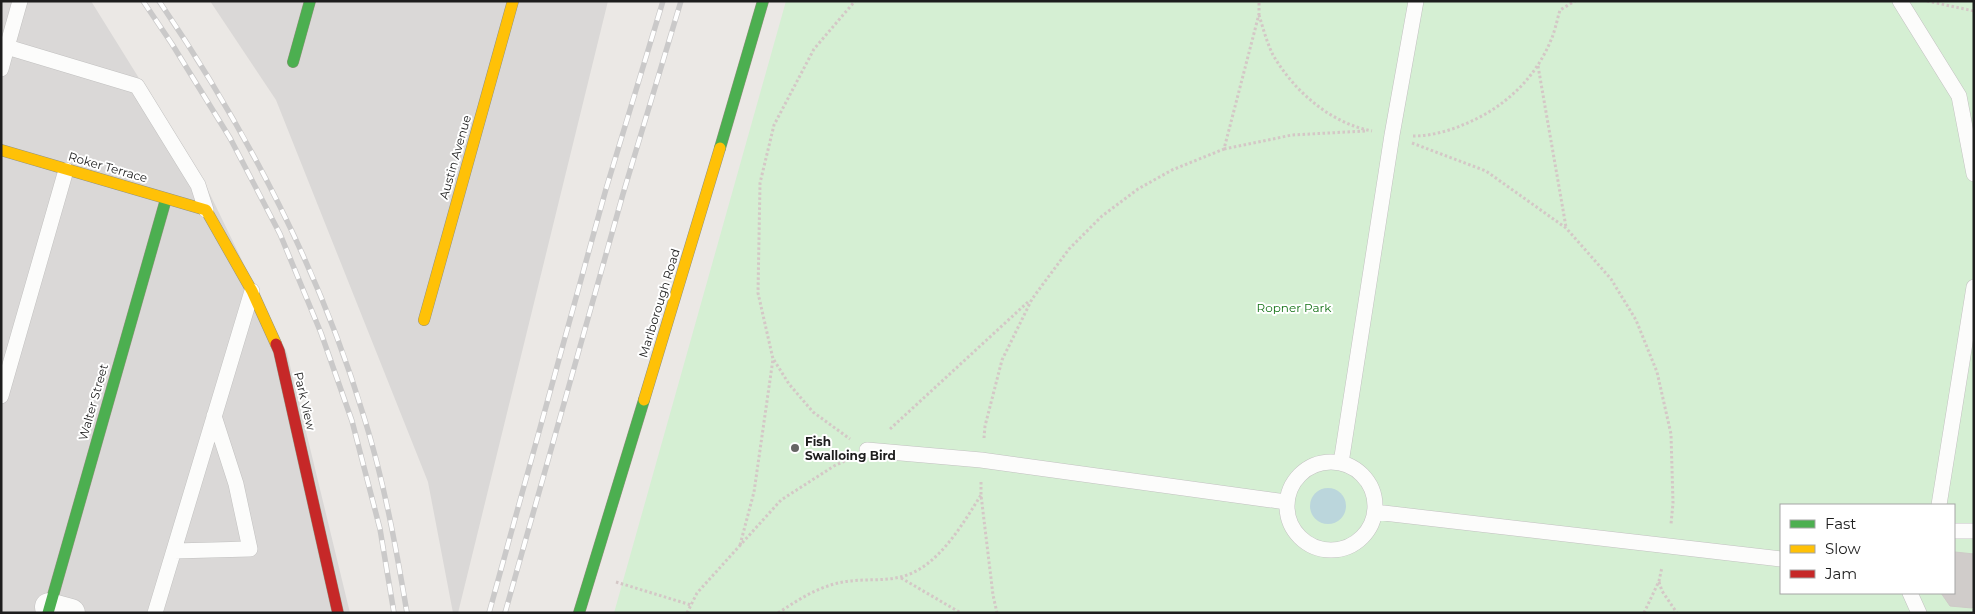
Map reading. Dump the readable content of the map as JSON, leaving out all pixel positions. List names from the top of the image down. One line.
{"streets":{"street":["Austin Avenue","Roker Terrace","Marlborough Road","Park View","Walter Street"]},"crossings":[["Roker Terrace","Park View"],["Roker Terrace","Walter Street"]],"parks":["Ropner Park"],"places":["Fish Swalloing Bird"],"legend":["Fast","Slow","Jam"]}
